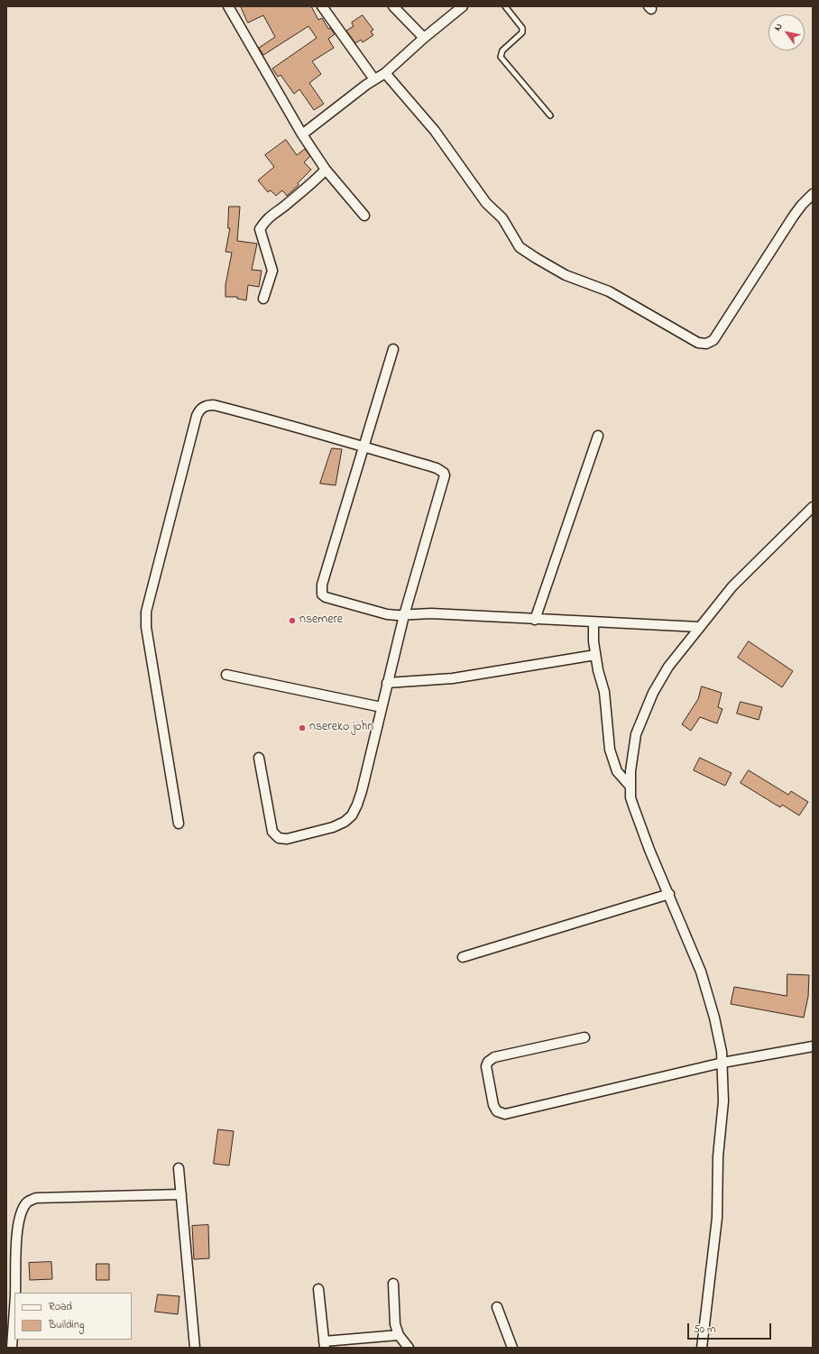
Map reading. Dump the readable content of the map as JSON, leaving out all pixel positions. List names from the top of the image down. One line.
{"places":["nsemere","nsereko john"],"legend":["Road","Building"],"scale_bar":"50 m","north":"top left"}
